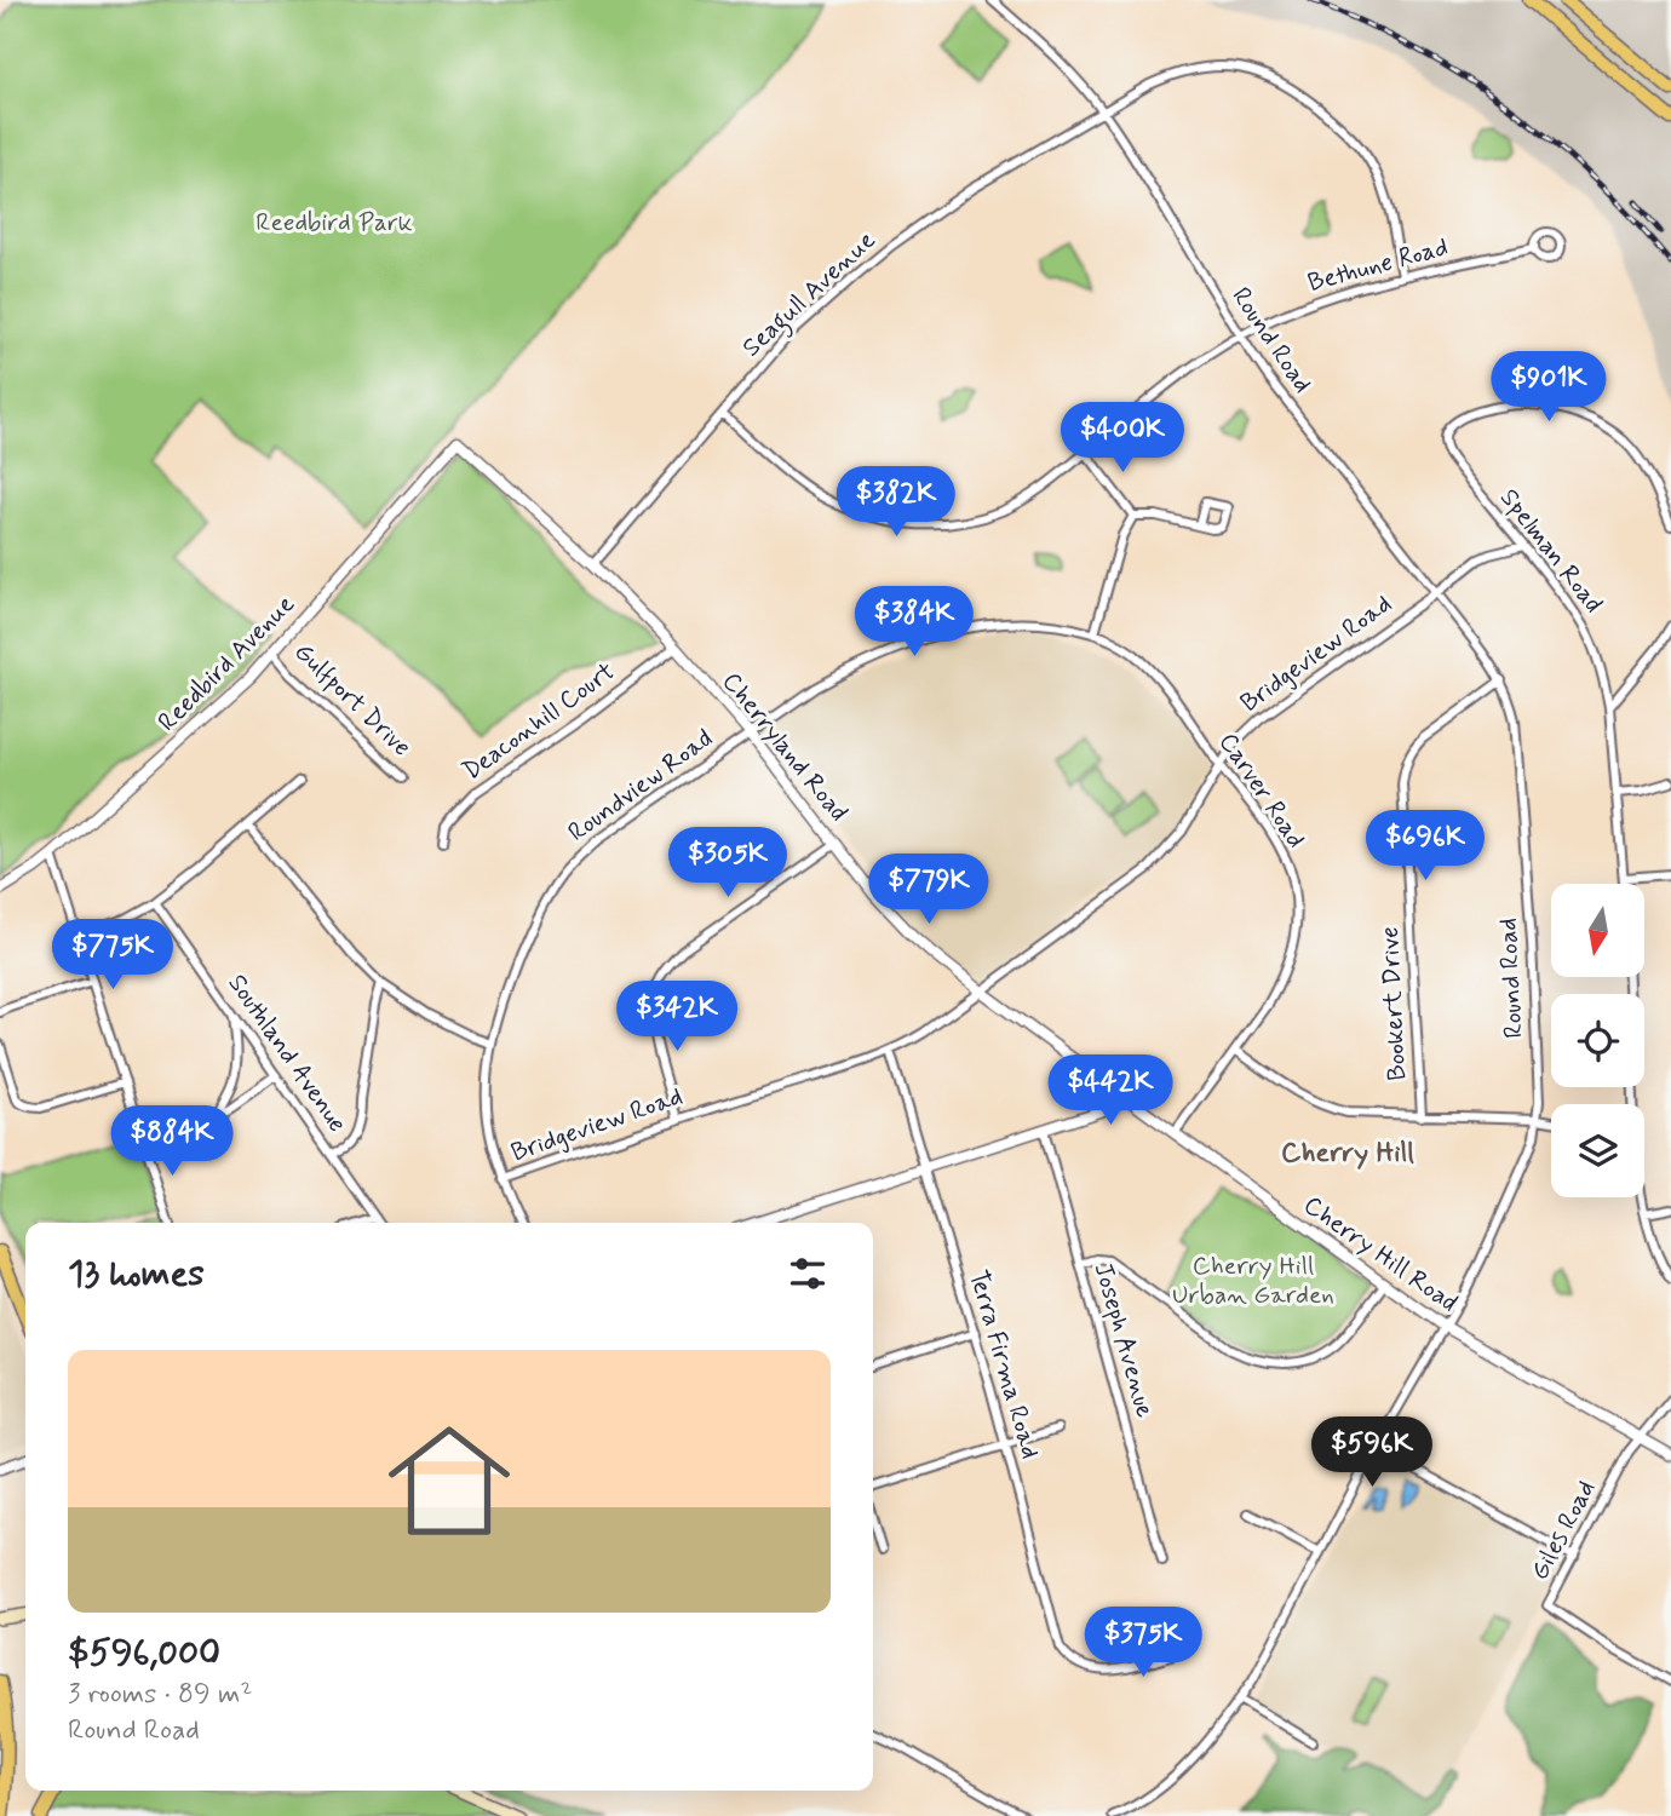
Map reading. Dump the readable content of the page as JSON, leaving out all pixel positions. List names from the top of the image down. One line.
{"streets":{"street":["Bethune Road","Seagull Avenue","Round Road","Spelman Road","Bridgeview Road","Reedbird Avenue","Gulfport Drive","Deaconhill Court","Cherryland Road","Roundview Road","Carver Road","Bookert Drive","Southland Avenue","Cherry Hill Road","Joseph Avenue","Terra Firma Road","Giles Road"]},"crossings":[["Bethune Road","Seagull Avenue"],["Bethune Road","Round Road"],["Seagull Avenue","Round Road"],["Seagull Avenue","Cherryland Road"],["Round Road","Bridgeview Road"],["Round Road","Bookert Drive"],["Round Road","Cherry Hill Road"],["Spelman Road","Bridgeview Road"],["Bridgeview Road","Cherryland Road"],["Bridgeview Road","Roundview Road"],["Bridgeview Road","Carver Road"],["Bridgeview Road","Terra Firma Road"],["Reedbird Avenue","Gulfport Drive"],["Reedbird Avenue","Cherryland Road"],["Deaconhill Court","Cherryland Road"],["Cherryland Road","Roundview Road"],["Cherryland Road","Cherry Hill Road"],["Roundview Road","Carver Road"],["Carver Road","Cherry Hill Road"],["Cherry Hill Road","Giles Road"]],"districts":["Cherry Hill"],"parks":["Reedbird Park","Cherry Hill Urban Garden"],"north":"bottom","page":{"price":["$901K","$400K","$382K","$384K","$696K","$305K","$779K","$775K","$342K","$442K","$884K","$596K","$375K"],"heading":"13 homes","list":[{"name":"$596,000","note":"3 rooms · 89 m² · Round Road"}]}}
